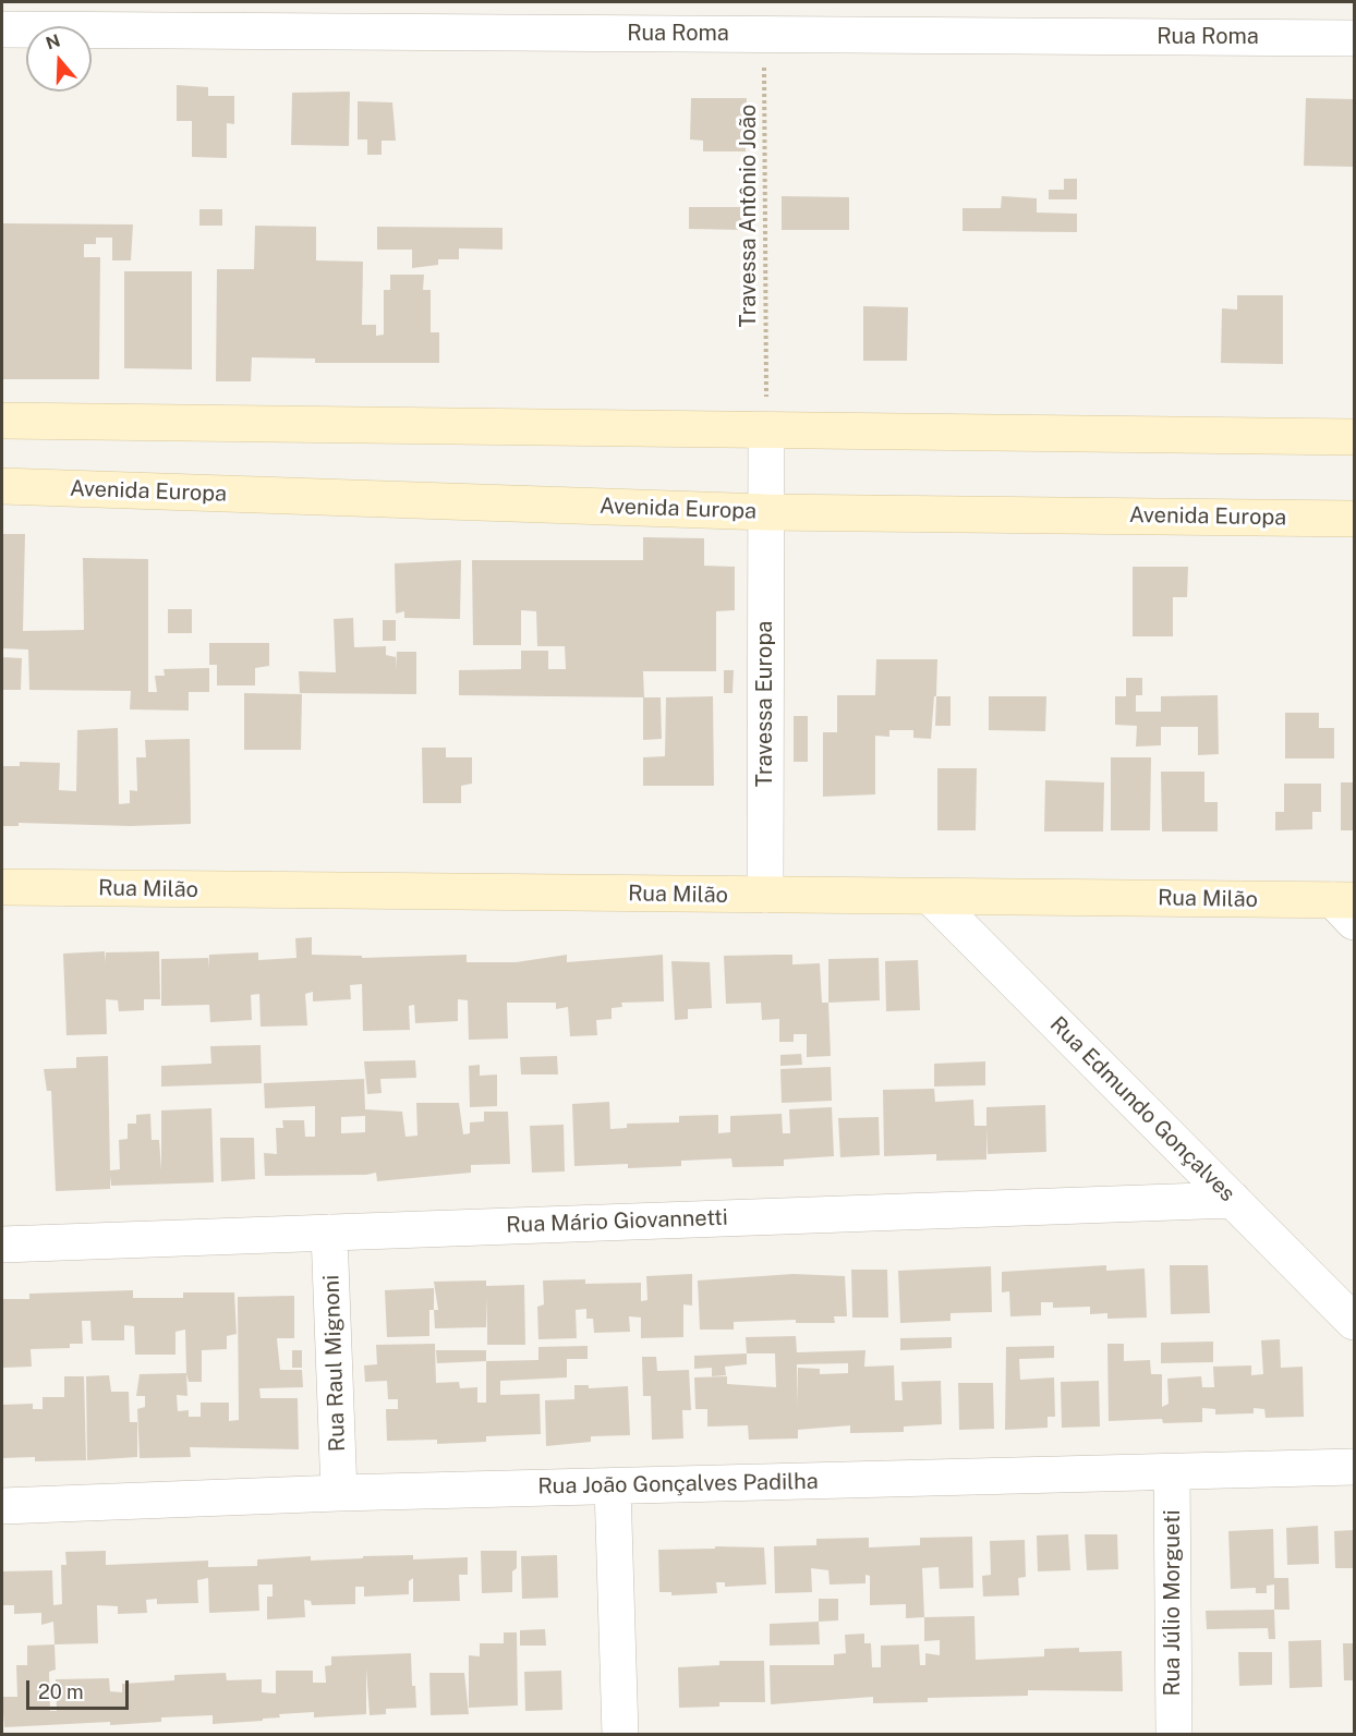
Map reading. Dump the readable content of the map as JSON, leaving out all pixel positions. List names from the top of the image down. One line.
{"streets":{"main road":["Avenida Europa","Rua Milão"],"street":["Rua Roma","Travessa Europa","Rua Edmundo Gonçalves","Rua Mário Giovannetti","Rua Raul Mignoni","Rua João Gonçalves Padilha","Rua Júlio Morgueti"],"path":["Travessa Antônio João"]},"crossings":[["Rua Roma","Travessa Antônio João"],["Travessa Antônio João","Travessa Europa"],["Avenida Europa","Travessa Europa"],["Travessa Europa","Rua Milão"],["Rua Milão","Rua Edmundo Gonçalves"],["Rua Edmundo Gonçalves","Rua Mário Giovannetti"],["Rua Mário Giovannetti","Rua Raul Mignoni"],["Rua Raul Mignoni","Rua João Gonçalves Padilha"],["Rua João Gonçalves Padilha","Rua Júlio Morgueti"]],"scale_bar":"20 m","north":"top"}
